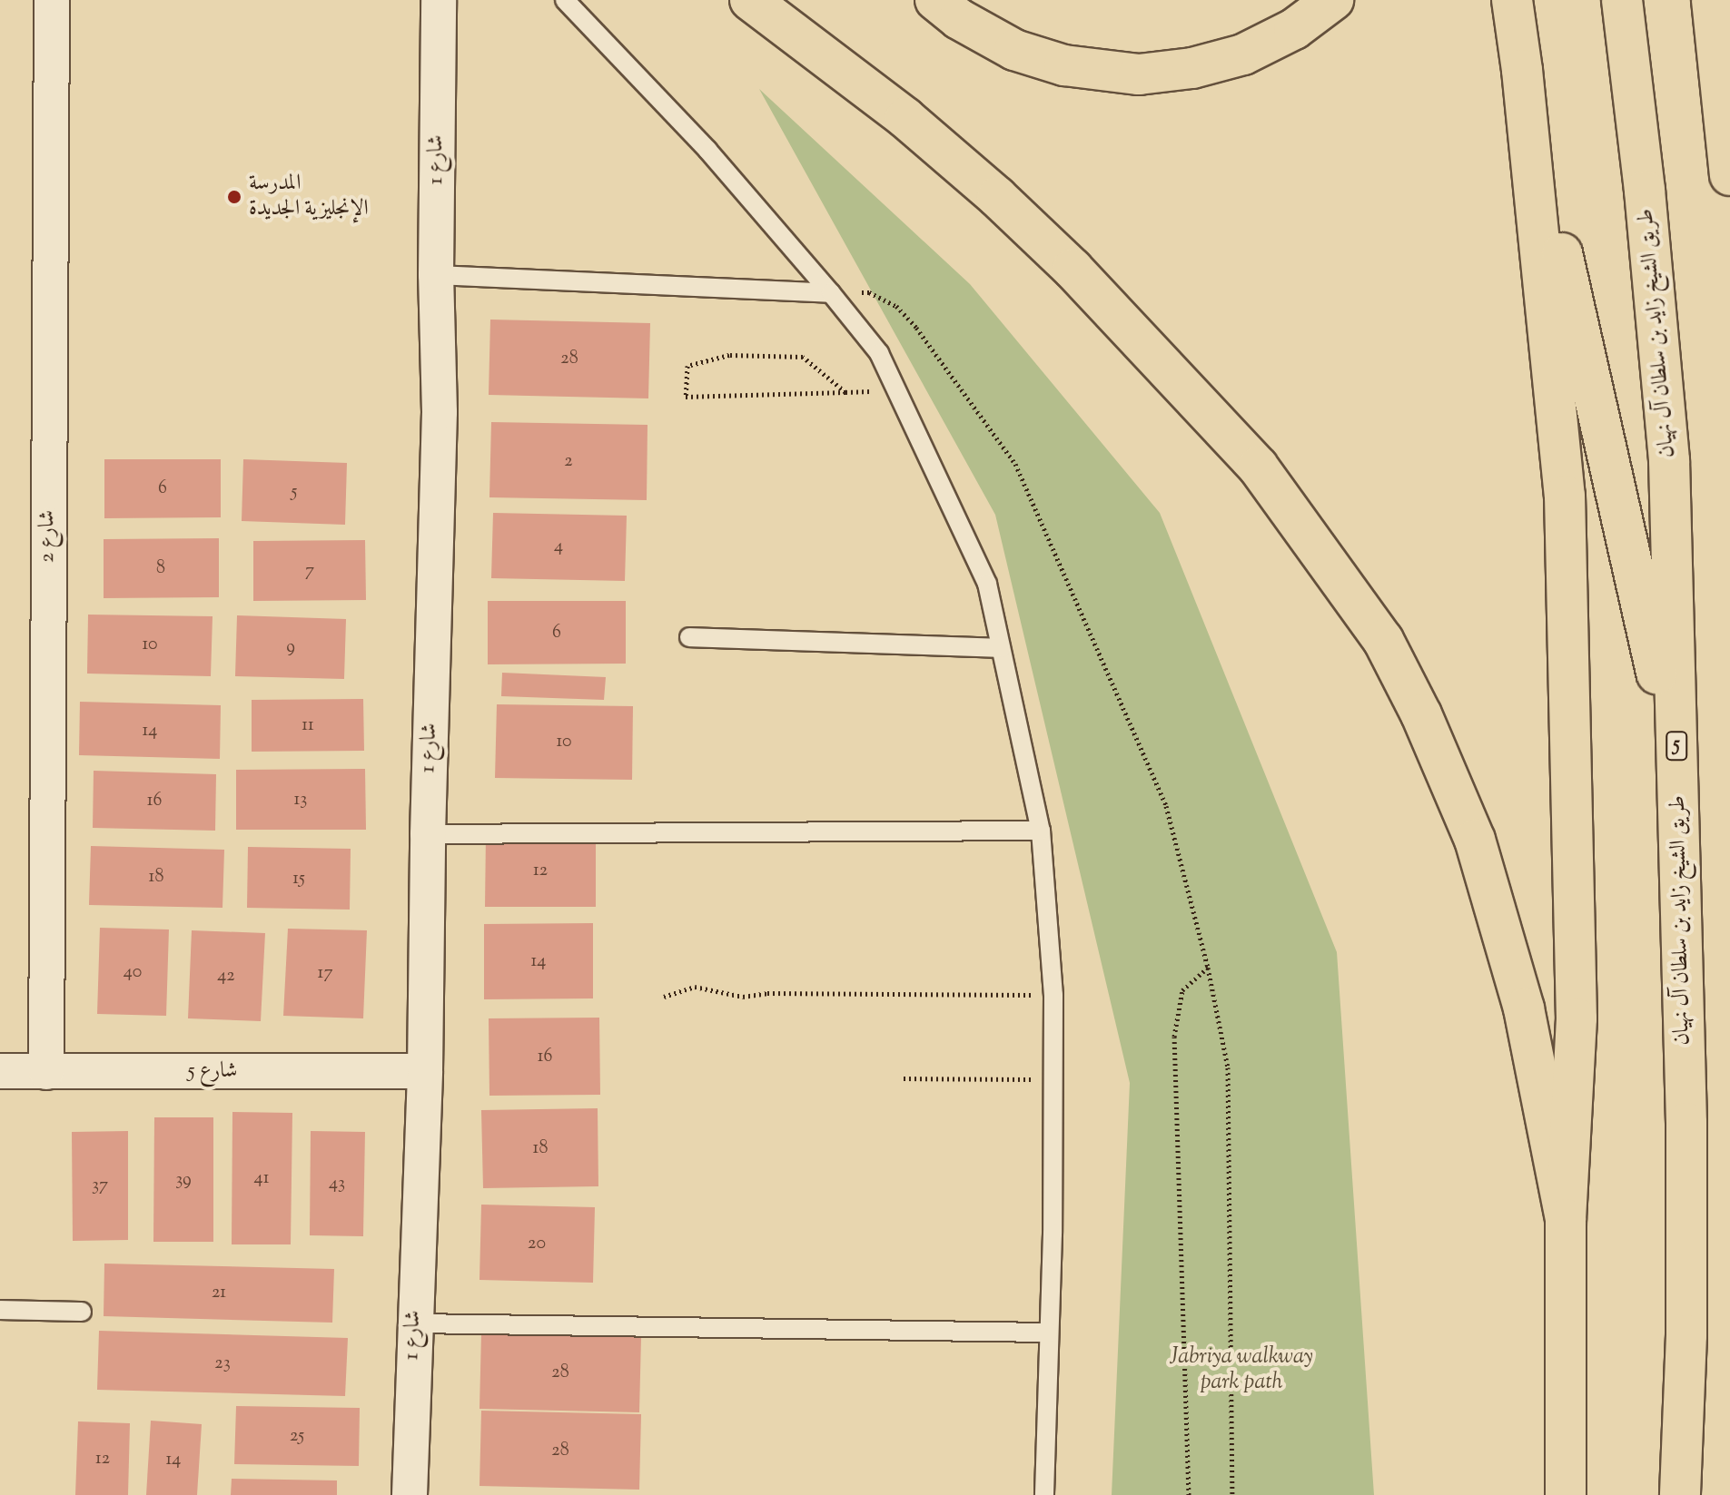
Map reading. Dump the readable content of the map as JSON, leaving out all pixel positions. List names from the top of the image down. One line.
{"streets":{"highway":["طريق الشيخ زايد بن سلطان آل نهيان","5"],"street":["شارع 1","شارع 2","شارع 5"]},"crossings":[["شارع 1","شارع 5"],["شارع 2","شارع 5"]],"parks":["Jabriya walkway park path"],"places":["المدرسة الإنجليزية الجديدة"],"house_numbers":["28","2","6","5","4","8","7","6","10","9","11","14","10","13","16","12","18","15","14","40","17","42","16","18","41","39","43","37","20","21","23","28","25","28","12","14"]}
